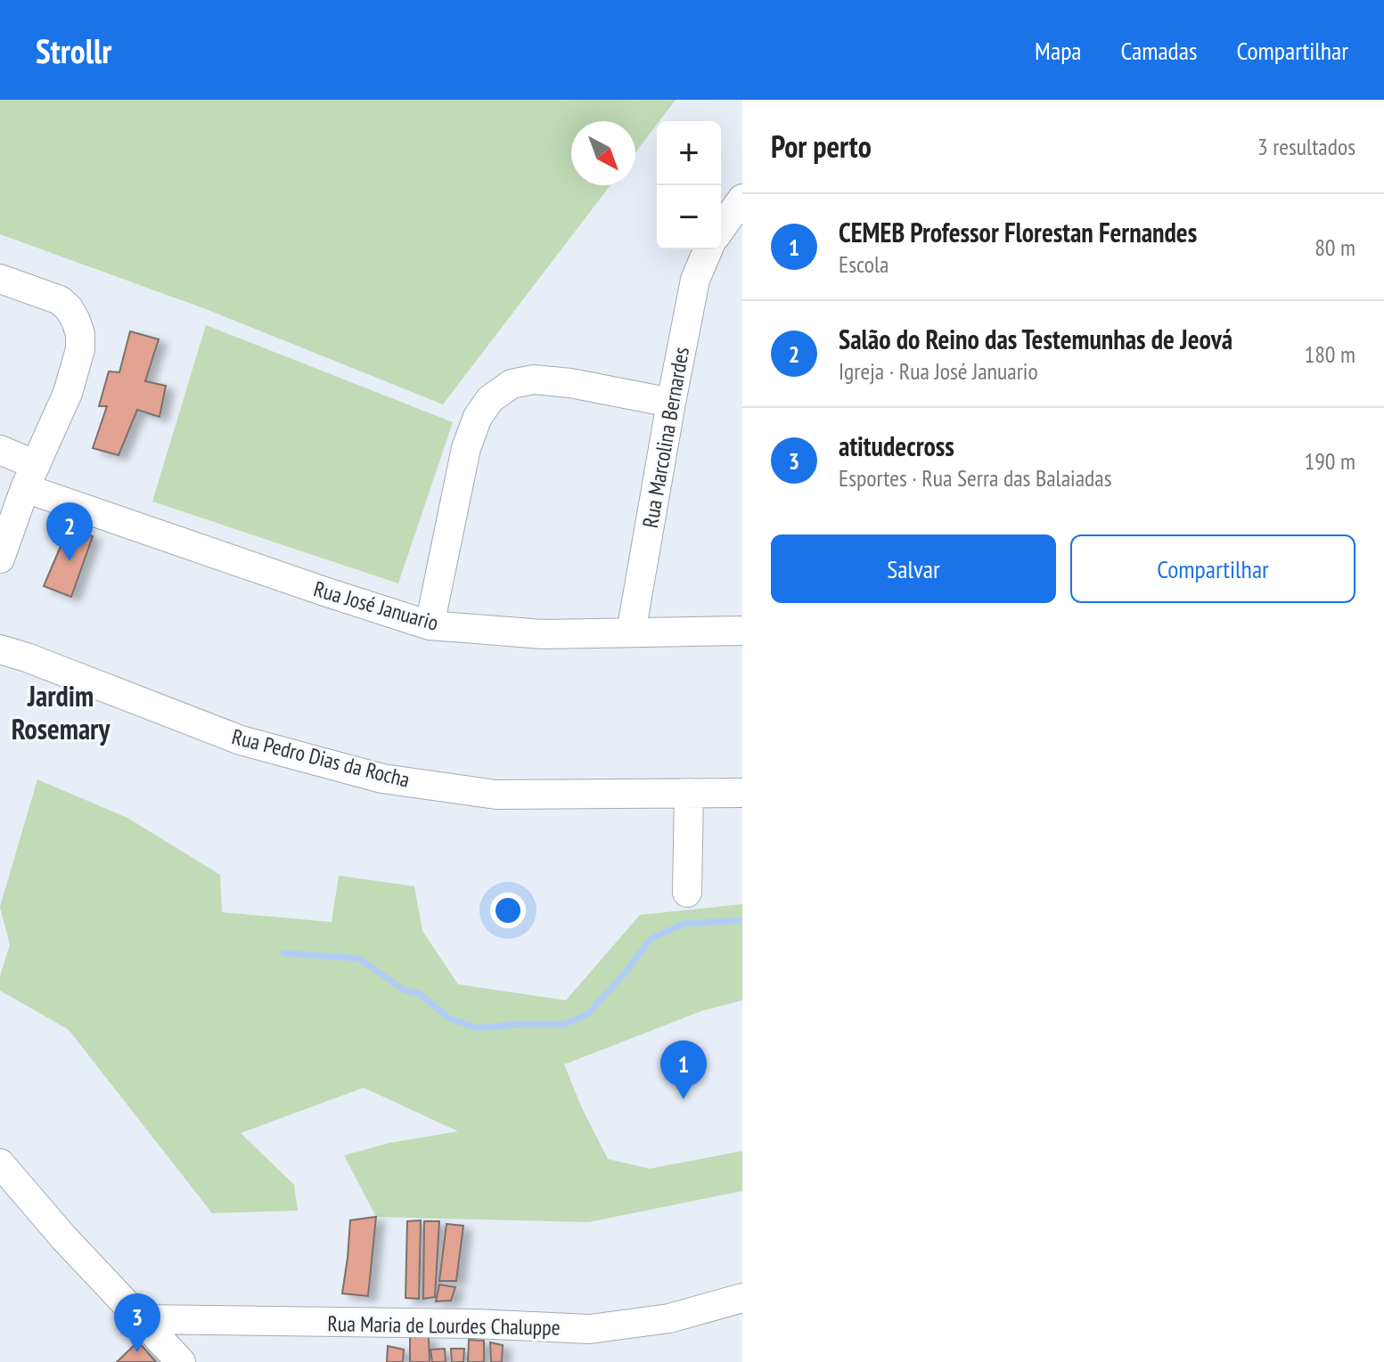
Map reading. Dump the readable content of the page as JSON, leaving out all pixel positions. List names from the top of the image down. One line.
{"streets":{"street":["Rua Marcolina Bernardes","Rua José Januario","Rua Pedro Dias da Rocha","Rua Maria de Lourdes Chaluppe"]},"crossings":[["Rua Marcolina Bernardes","Rua José Januario"]],"districts":["Jardim Rosemary"],"north":"bottom right","page":{"header":"Strollr","nav":["Mapa","Camadas","Compartilhar"],"heading":["Por perto","3 resultados"],"map_buttons":["+","−"],"list":[{"mark":"1","name":"CEMEB Professor Florestan Fernandes","note":"Escola","value":"80 m"},{"mark":"2","name":"Salão do Reino das Testemunhas de Jeová","note":"Igreja · Rua José Januario","value":"180 m"},{"mark":"3","name":"atitudecross","note":"Esportes · Rua Serra das Balaiadas","value":"190 m"}],"pins":["2","1","3"],"buttons":["Salvar","Compartilhar"]}}
